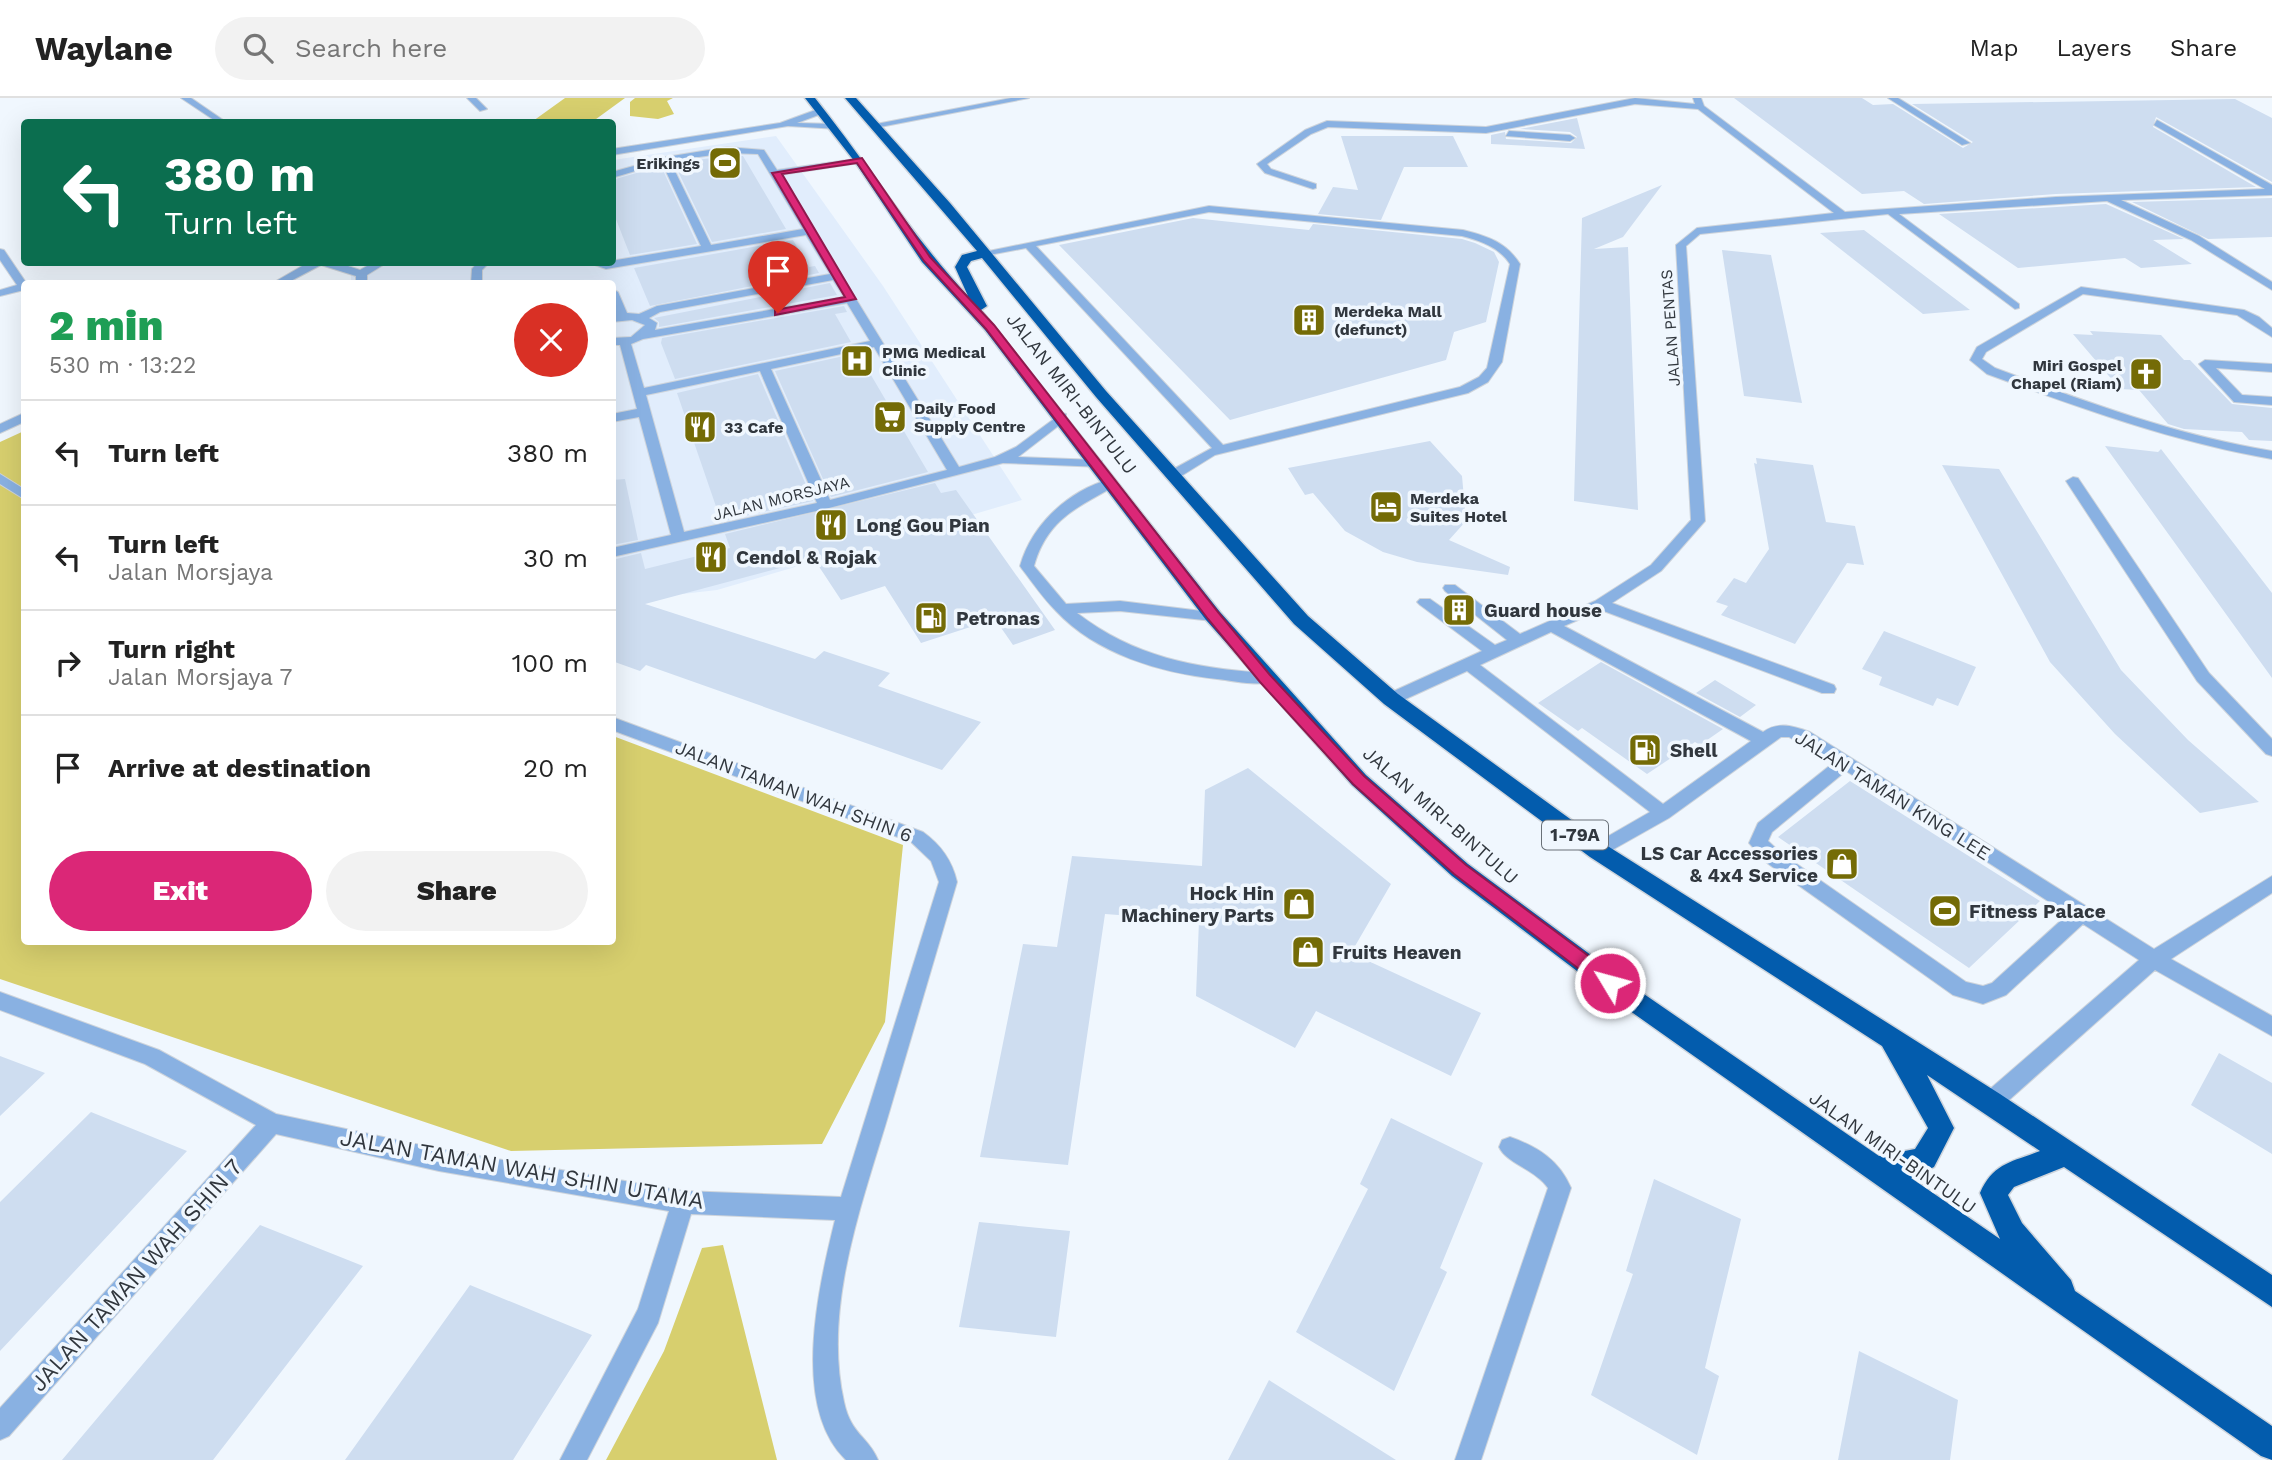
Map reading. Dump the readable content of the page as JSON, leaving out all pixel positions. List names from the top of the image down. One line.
{"streets":{"highway":["JALAN MIRI-BINTULU","1-79A"],"street":["JALAN PENTAS","JALAN MORSJAYA","JALAN TAMAN WAH SHIN 6","JALAN TAMAN KING LEE","JALAN TAMAN WAH SHIN UTAMA","JALAN TAMAN WAH SHIN 7"]},"crossings":[["JALAN PENTAS","JALAN MIRI-BINTULU"],["JALAN MIRI-BINTULU","JALAN MORSJAYA"],["JALAN MIRI-BINTULU","JALAN TAMAN KING LEE"],["JALAN TAMAN WAH SHIN 6","JALAN TAMAN WAH SHIN UTAMA"],["JALAN TAMAN WAH SHIN UTAMA","JALAN TAMAN WAH SHIN 7"]],"places":{"sports":["Erikings","Fitness Palace"],"building":["Merdeka Mall (defunct)","Guard house"],"hospital":["PMG Medical Clinic"],"church":["Miri Gospel Chapel (Riam)"],"supermarket":["Daily Food Supply Centre"],"restaurant":["33 Cafe","Long Gou Pian","Cendol & Rojak"],"hotel":["Merdeka Suites Hotel"],"fuel station":["Petronas","Shell"],"shop":["LS Car Accessories & 4x4 Service","Hock Hin Machinery Parts","Fruits Heaven"]},"page":{"header":"Waylane","search":"Search here","nav":["Map","Layers","Share"],"turn":["380 m","Turn left"],"heading":["2 min","530 m · 13:22"],"list":[{"name":"Turn left","value":"380 m"},{"name":"Turn left","note":"Jalan Morsjaya","value":"30 m"},{"name":"Turn right","note":"Jalan Morsjaya 7","value":"100 m"},{"name":"Arrive at destination","value":"20 m"}],"buttons":["Exit","Share"]}}
